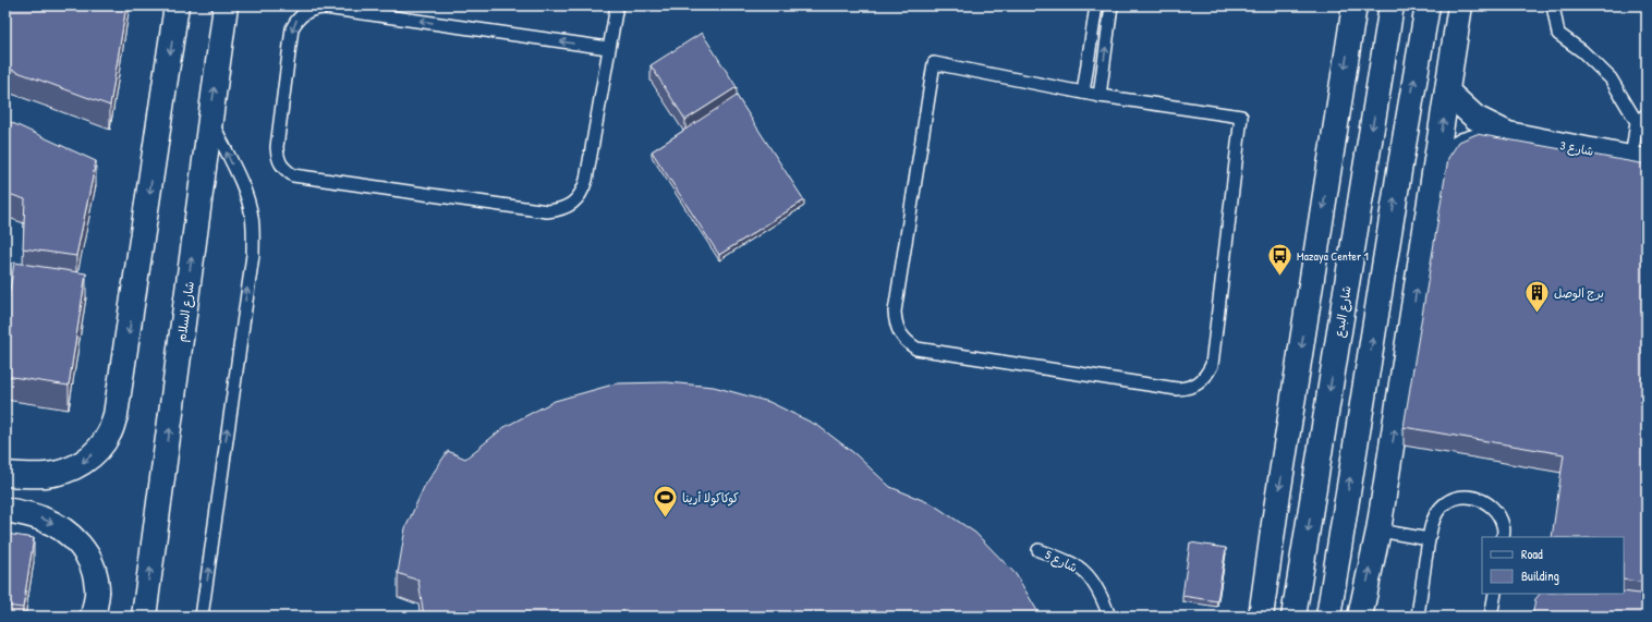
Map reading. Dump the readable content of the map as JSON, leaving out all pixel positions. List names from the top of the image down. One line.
{"streets":{"main road":["شارع 3","شارع السلام","شارع البدع"],"lane":["شارع 5"]},"one_way":["شارع السلام"],"places":{"bus stop":["Mazaya Center 1"],"building":["برج الوصل"],"sports":["كوكاكولا أرينا"]},"legend":["Road","Building"]}
